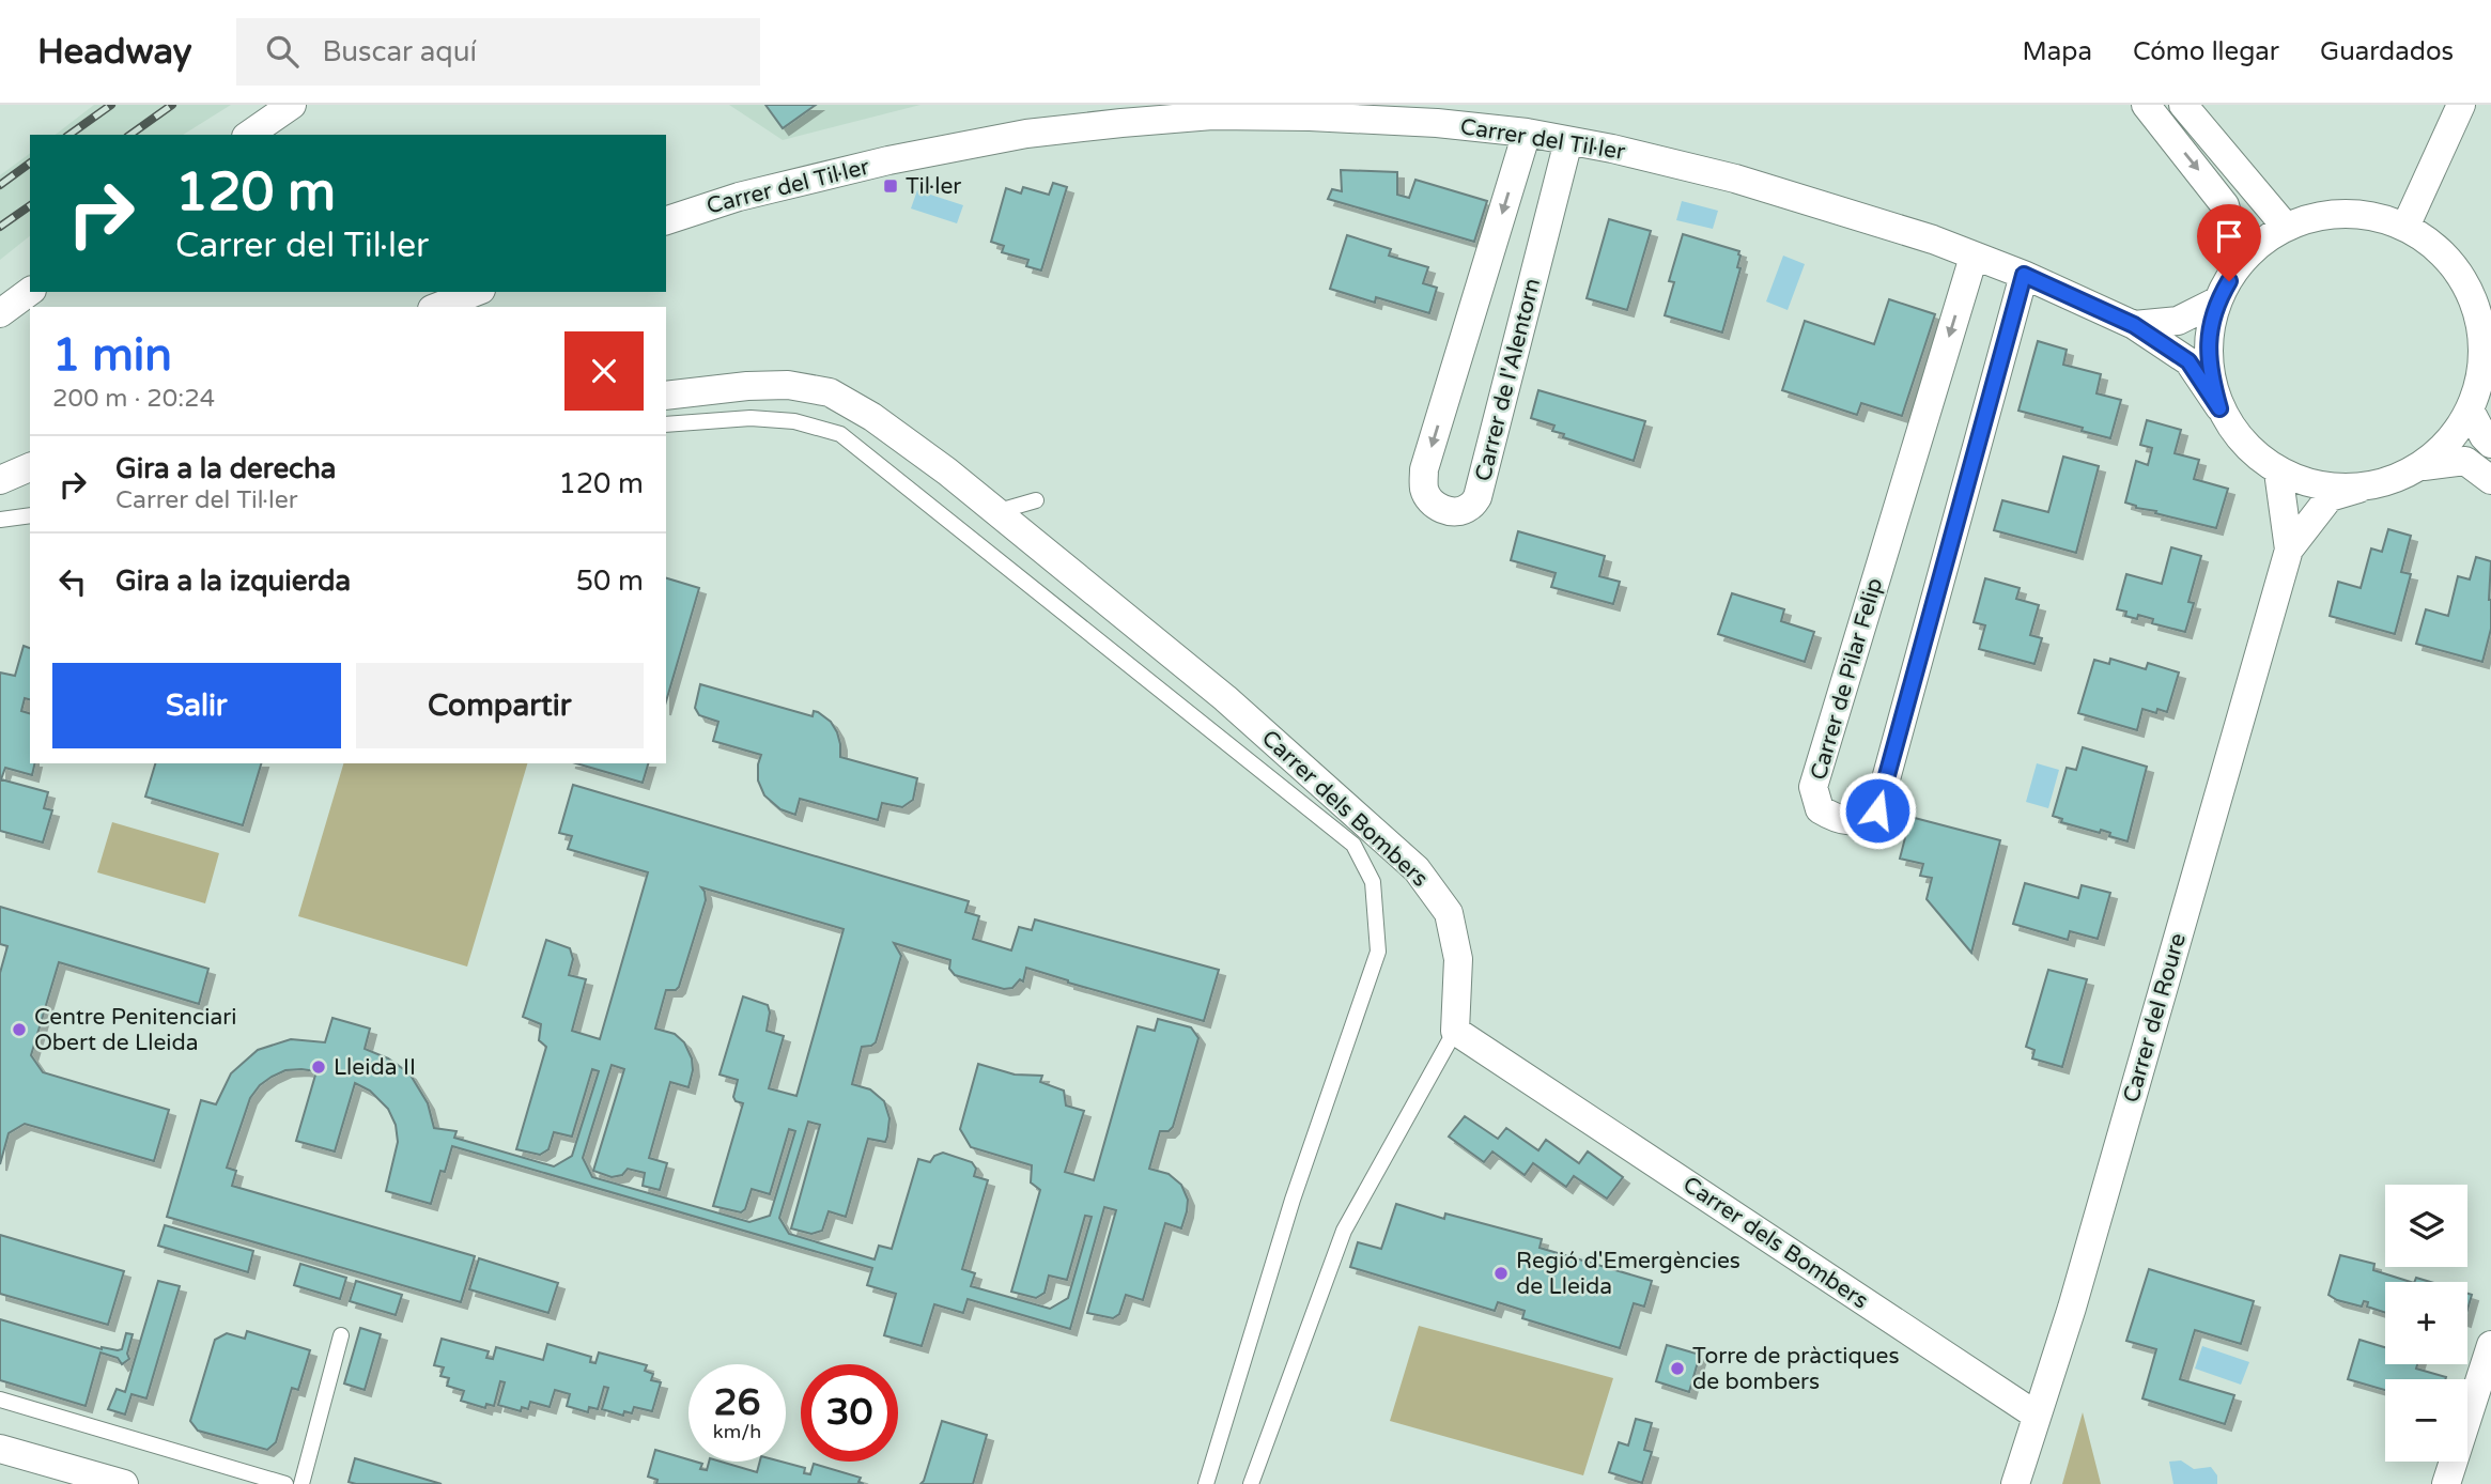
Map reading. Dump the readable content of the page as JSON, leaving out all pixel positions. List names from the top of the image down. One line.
{"streets":{"street":["Carrer del Til·ler","Carrer de l'Alentorn","Carrer de Pilar Felip","Carrer dels Bombers","Carrer del Roure"]},"crossings":[["Carrer del Til·ler","Carrer de l'Alentorn"],["Carrer del Til·ler","Carrer de Pilar Felip"],["Carrer del Til·ler","Carrer del Roure"],["Carrer dels Bombers","Carrer del Roure"]],"places":{"transit":["Til·ler"],"other":["Centre Penitenciari Obert de Lleida","Lleida II","Regió d'Emergències de Lleida","Torre de pràctiques de bombers"]},"page":{"header":"Headway","search":"Buscar aquí","nav":["Mapa","Cómo llegar","Guardados"],"turn":["120 m","Carrer del Til·ler"],"heading":["1 min","200 m · 20:24"],"list":[{"name":"Gira a la derecha","note":"Carrer del Til·ler","value":"120 m"},{"name":"Gira a la izquierda","value":"50 m"}],"buttons":["Salir","Compartir"],"map_buttons":["+","−"],"speed":"26 km/h","limit":"30"}}
